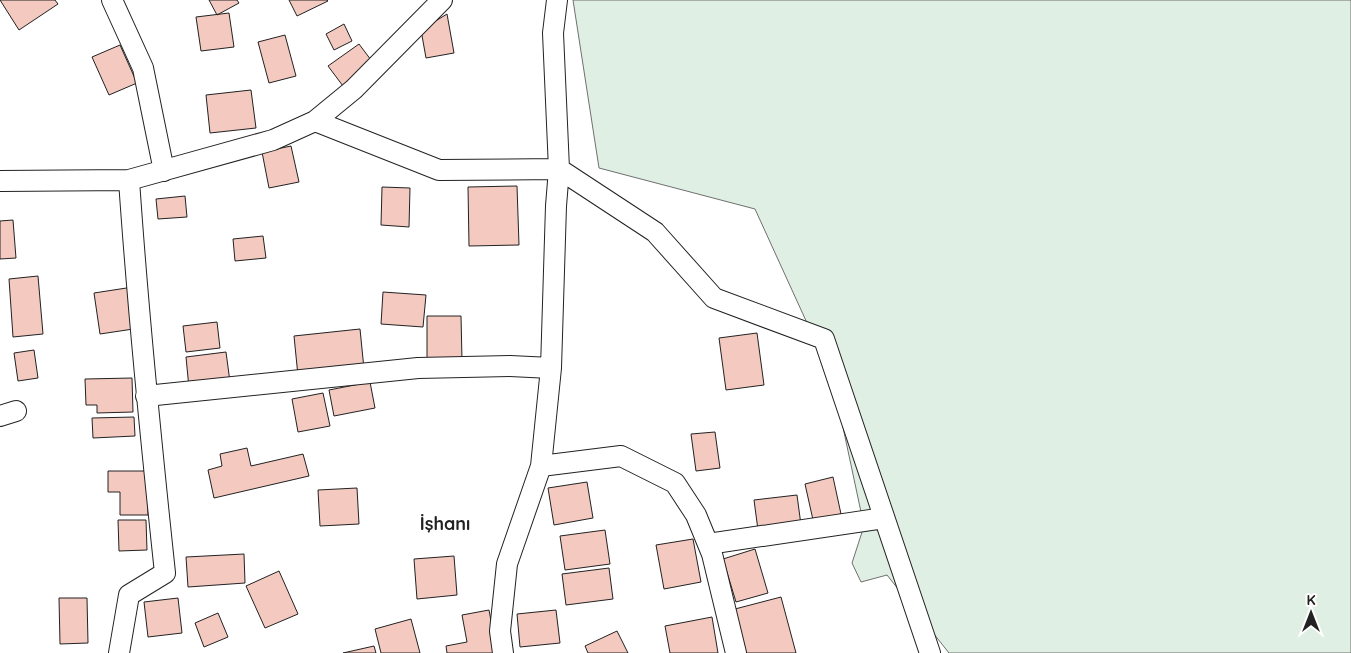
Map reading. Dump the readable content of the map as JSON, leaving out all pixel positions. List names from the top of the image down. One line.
{"districts":["İşhanı"],"north":"top"}
